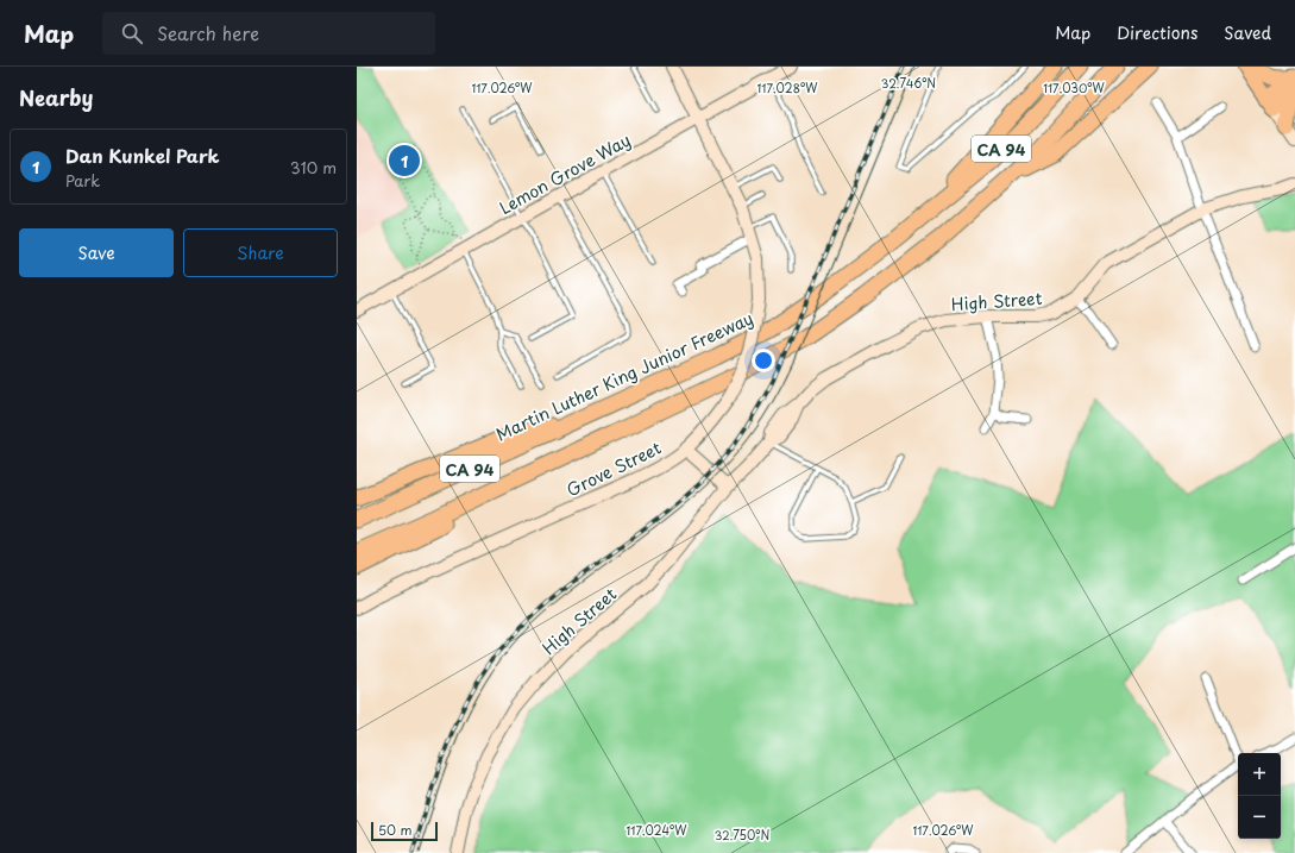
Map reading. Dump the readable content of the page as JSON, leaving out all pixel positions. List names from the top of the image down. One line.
{"streets":{"highway":["CA 94","Martin Luther King Junior Freeway"],"main road":["Lemon Grove Way","High Street","Grove Street"]},"crossings":[["Lemon Grove Way","Grove Street"]],"scale_bar":"50 m","page":{"header":"Map","search":"Search here","nav":["Map","Directions","Saved"],"heading":"Nearby","list":[{"mark":"1","name":"Dan Kunkel Park","note":"Park","value":"310 m"}],"pins":"1","buttons":["Save","Share"],"map_buttons":["+","−"],"scale":"50 m"},"coordinates":["32.746°N","117.026°W","117.028°W","117.030°W","117.024°W","32.750°N"]}
